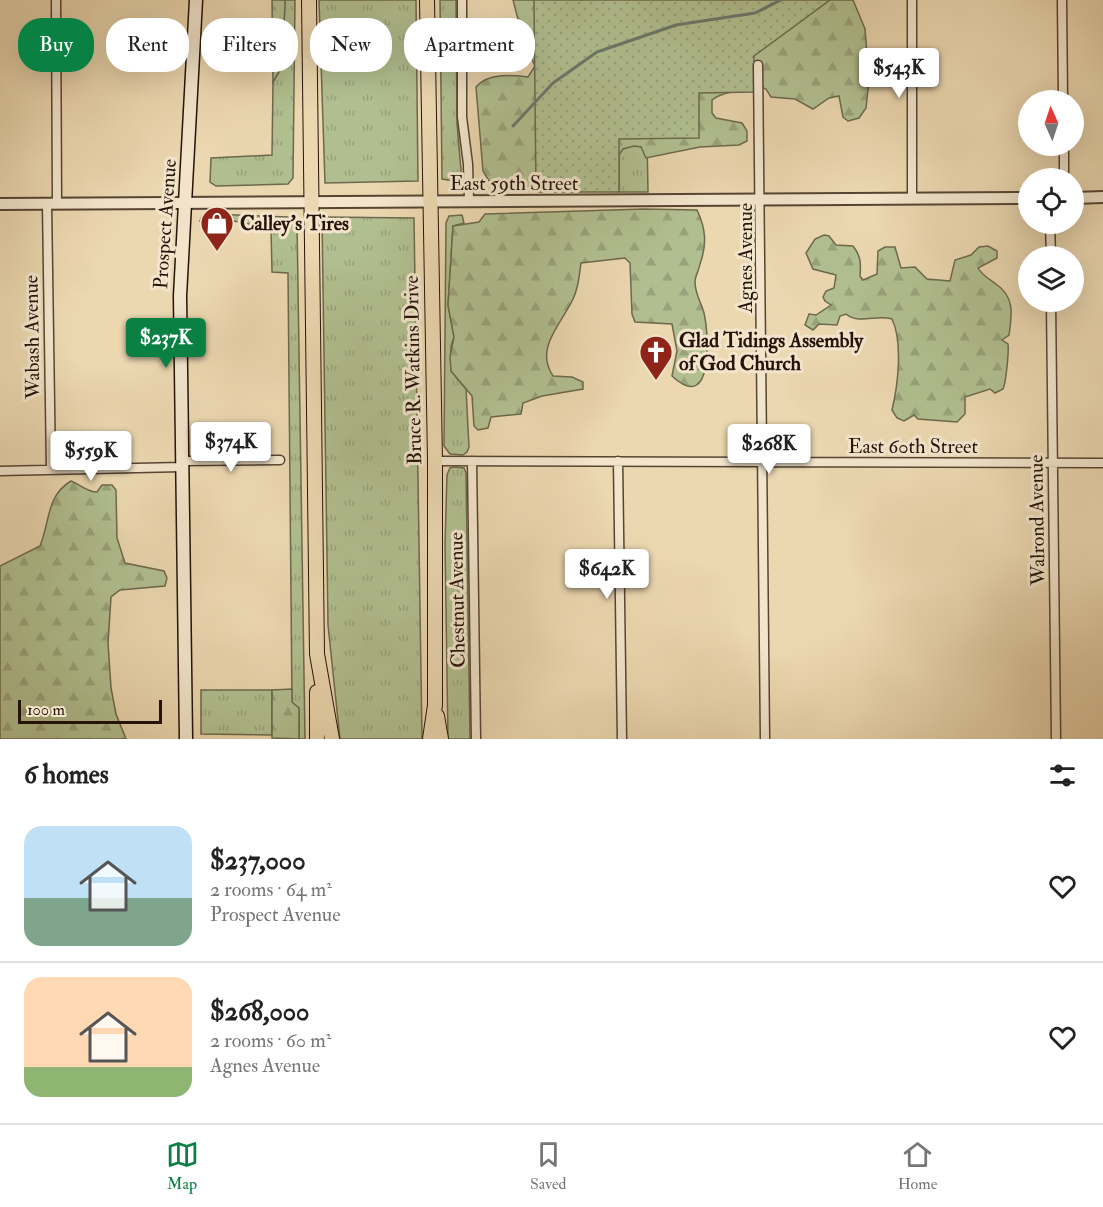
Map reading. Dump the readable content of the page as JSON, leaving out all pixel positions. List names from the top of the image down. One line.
{"streets":{"highway":["Bruce R. Watkins Drive"],"main road":["Prospect Avenue"],"street":["East 59th Street","Agnes Avenue","Wabash Avenue","East 60th Street","Walrond Avenue","Chestnut Avenue"]},"crossings":[["East 59th Street","Prospect Avenue"],["East 59th Street","Agnes Avenue"],["East 59th Street","Wabash Avenue"],["East 59th Street","Bruce R. Watkins Drive"],["Agnes Avenue","East 60th Street"],["Bruce R. Watkins Drive","East 60th Street"],["East 60th Street","Walrond Avenue"],["East 60th Street","Chestnut Avenue"]],"places":{"shop":["Calley's Tires"],"church":["Glad Tidings Assembly of God Church"]},"scale_bar":"100 m","north":"top","page":{"chip":["Buy","Rent","Filters","New","Apartment"],"price":["$543K","$237K","$374K","$268K","$559K","$642K"],"scale":"100 m","heading":"6 homes","list":[{"name":"$237,000","note":"2 rooms · 64 m² · Prospect Avenue"},{"name":"$268,000","note":"2 rooms · 60 m² · Agnes Avenue"}],"tabs":["Map","Saved","Home"]}}
